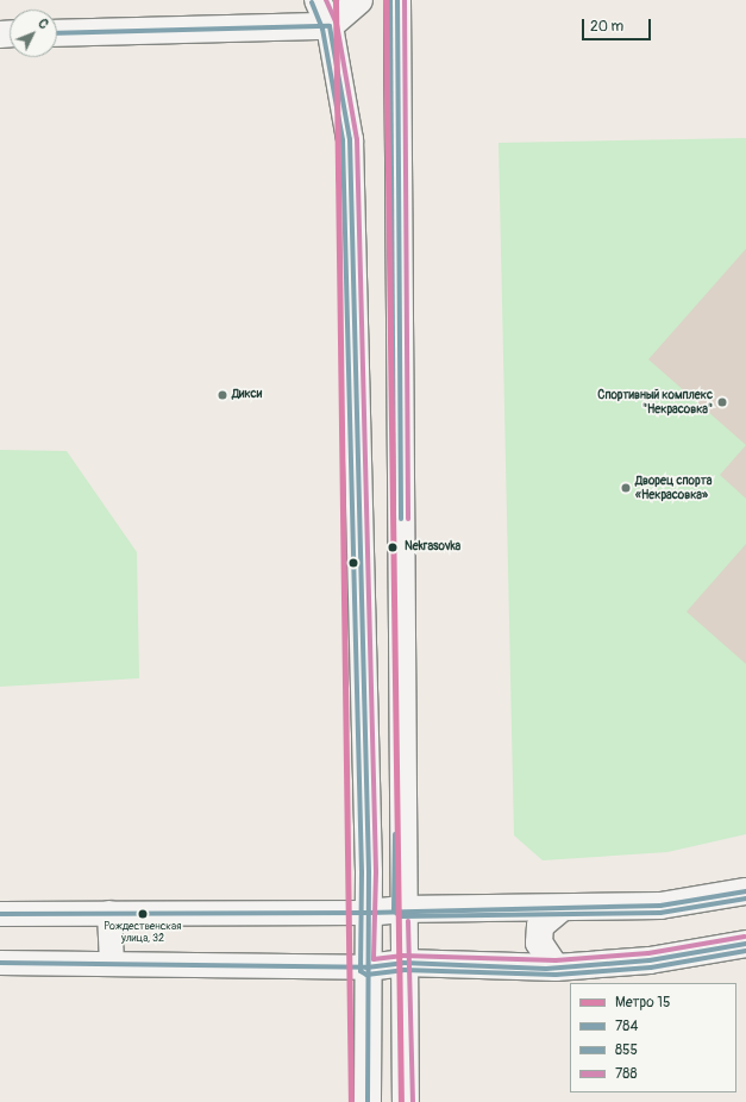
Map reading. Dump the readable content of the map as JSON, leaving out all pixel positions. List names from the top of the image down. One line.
{"places":["Дикси","Спортивный комплекс \"Некрасовка\"","Дворец спорта «Некрасовка»","Nekrasovka","Рождественская улица, 32"],"lines":["metro line 15","transit line 784","transit line 855","transit line 788"],"legend":["Метро 15","784","855","788"],"scale_bar":"20 m","north":"top right"}
